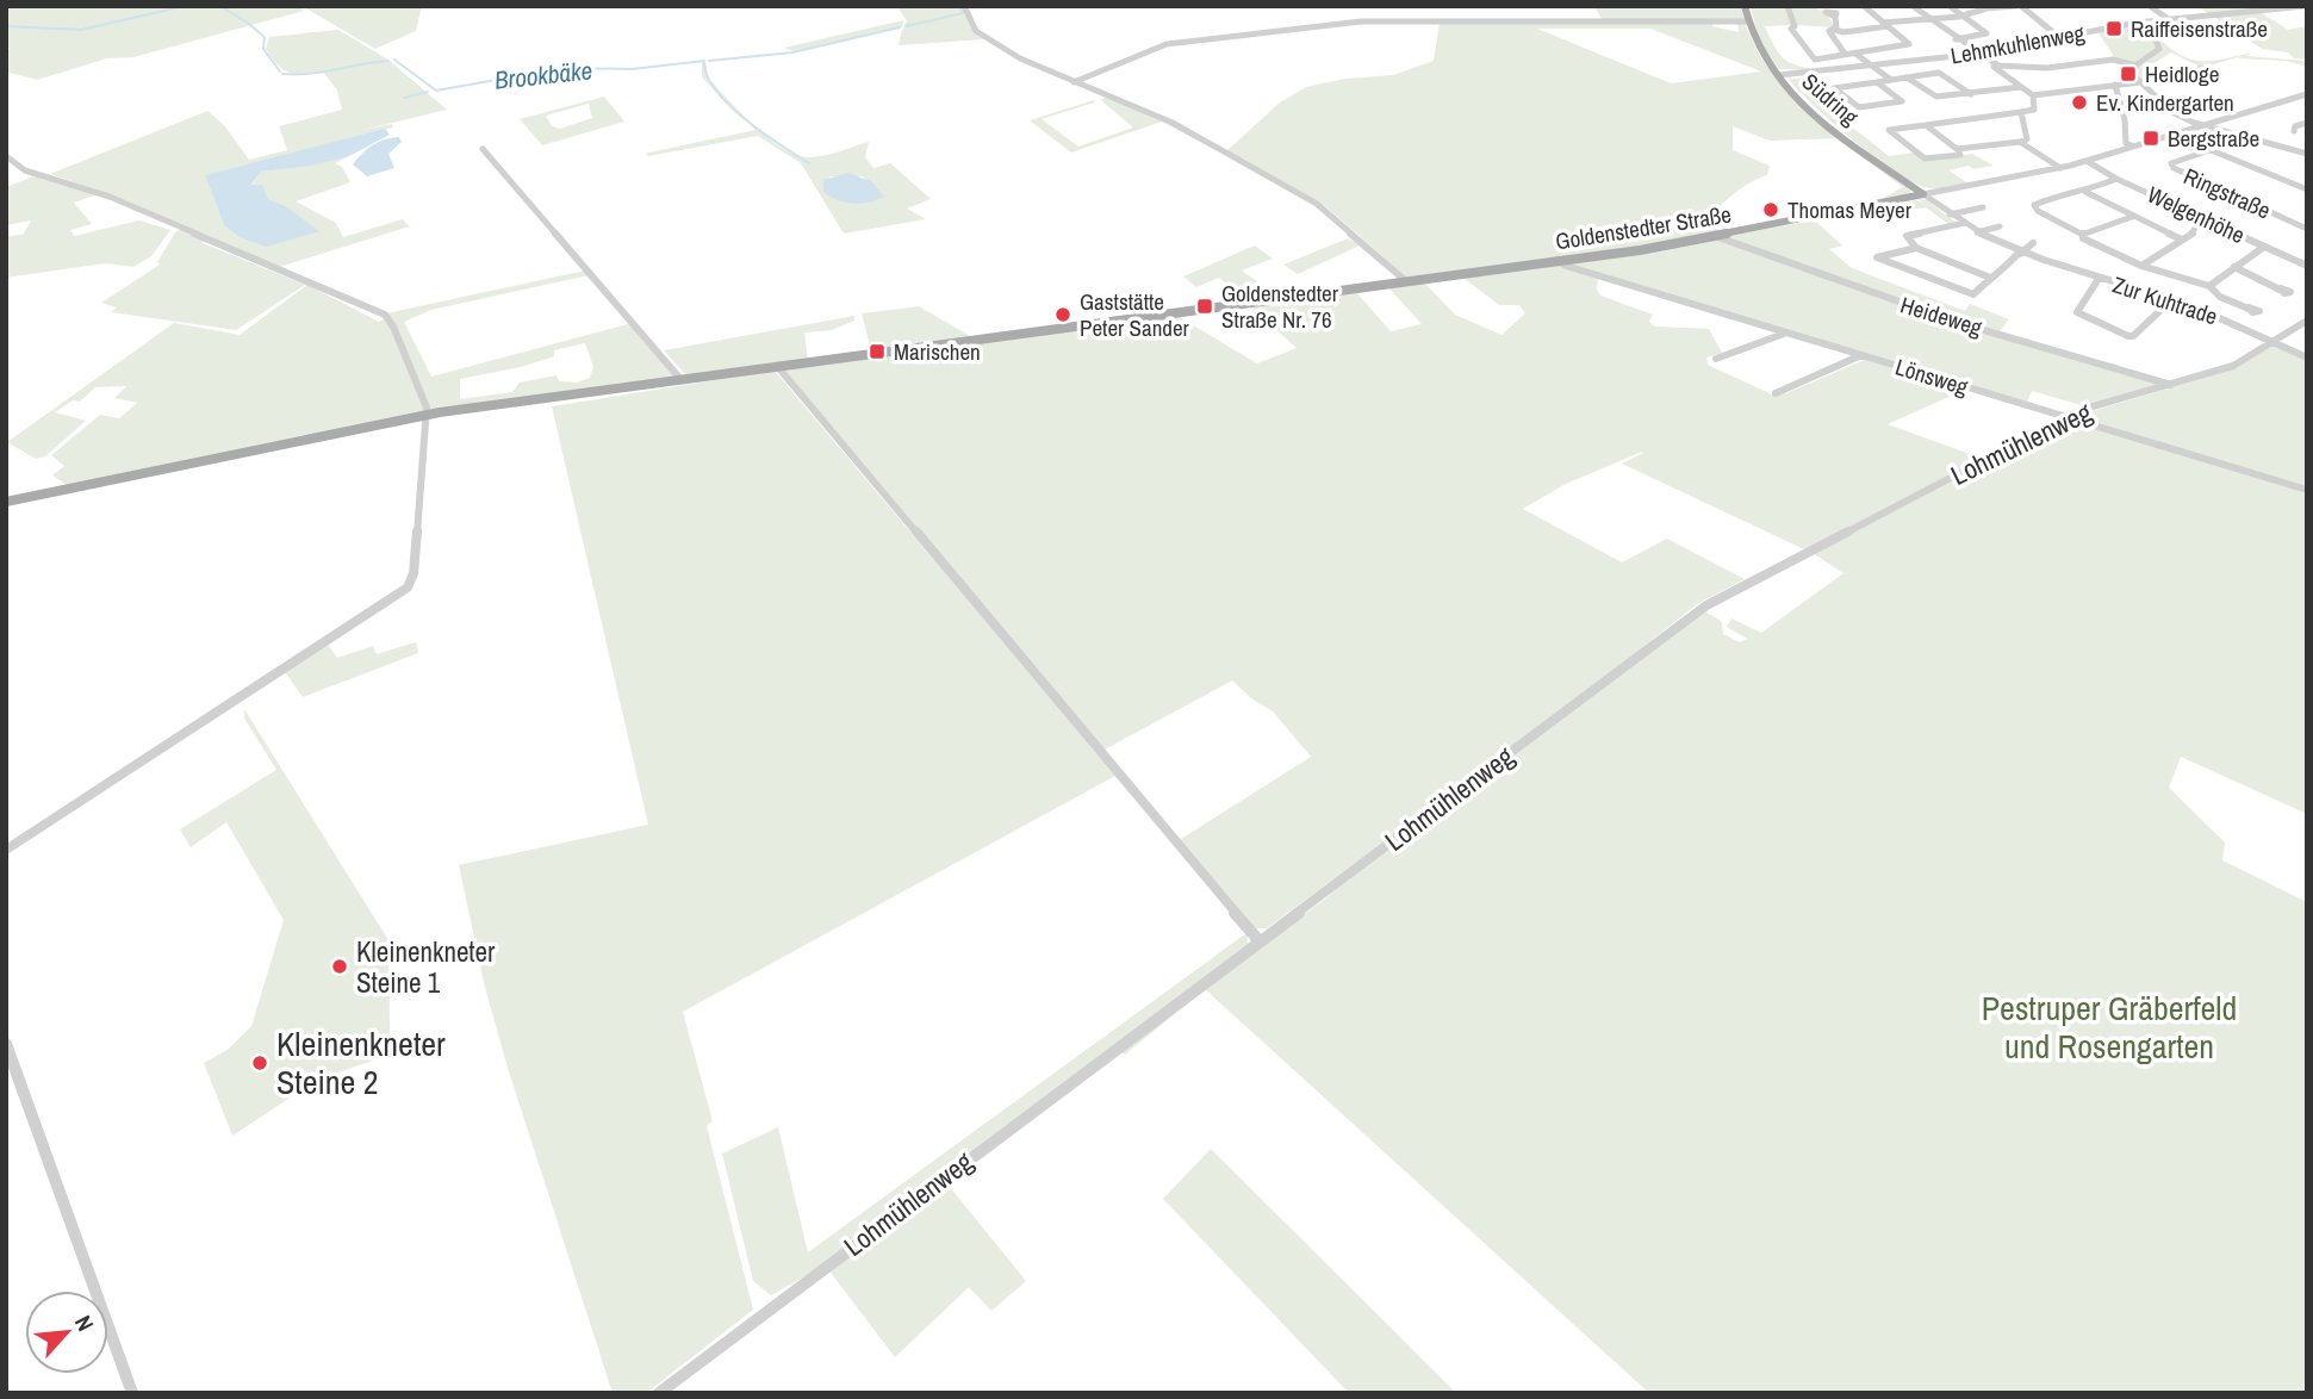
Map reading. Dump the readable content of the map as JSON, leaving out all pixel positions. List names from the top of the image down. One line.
{"streets":{"main road":["Südring","Goldenstedter Straße"],"street":["Lehmkuhlenweg","Ringstraße","Welgenhöhe","Zur Kuhtrade","Heideweg","Lönsweg","Lohmühlenweg"]},"crossings":[["Lehmkuhlenweg","Südring"],["Südring","Goldenstedter Straße"],["Südring","Zur Kuhtrade"],["Welgenhöhe","Goldenstedter Straße"],["Goldenstedter Straße","Zur Kuhtrade"],["Goldenstedter Straße","Heideweg"],["Goldenstedter Straße","Lönsweg"],["Zur Kuhtrade","Lohmühlenweg"],["Heideweg","Lohmühlenweg"],["Lönsweg","Lohmühlenweg"]],"water":["Brookbäke"],"parks":["Pestruper Gräberfeld und Rosengarten"],"places":{"transit":["Raiffeisenstraße","Heidloge","Bergstraße","Goldenstedter Straße Nr. 76","Marischen"],"other":["Ev. Kindergarten","Thomas Meyer","Gaststätte Peter Sander","Kleinenkneter Steine 1","Kleinenkneter Steine 2"]},"north":"top right"}
